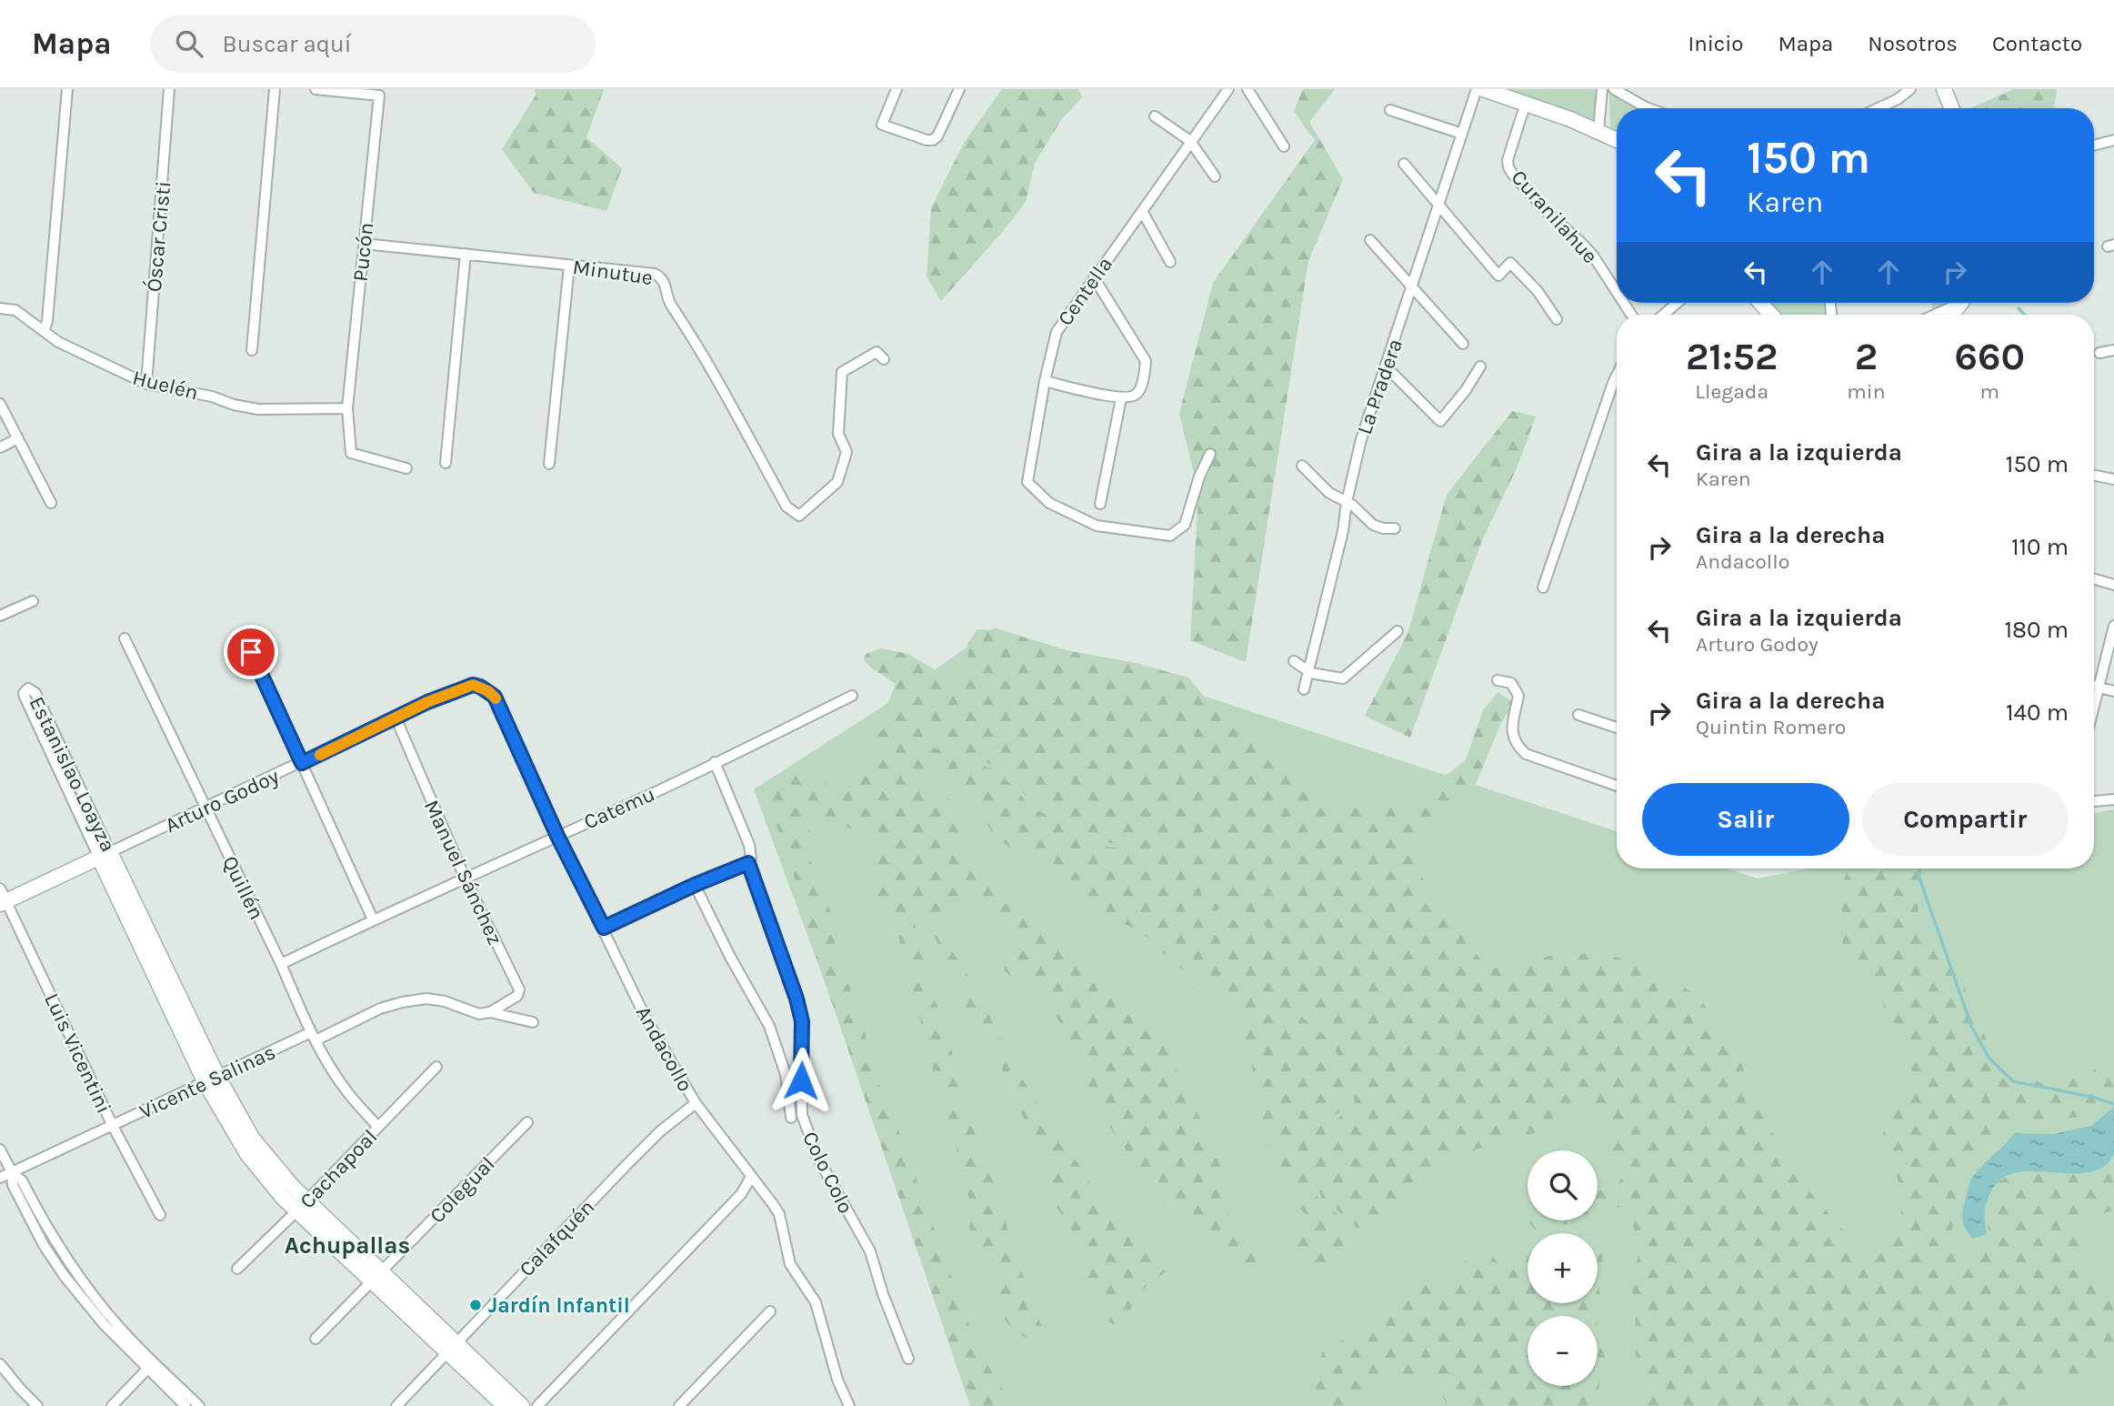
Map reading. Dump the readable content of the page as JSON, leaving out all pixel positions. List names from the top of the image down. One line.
{"streets":{"street":["Curanilahue","Óscar Cristi","Pucón","Minutue","Centella","Huelén","La Pradera","Estanislao Loayza","Arturo Godoy","Catemu","Manuel Sánchez","Quillén","Andacollo","Luis Vicentini","Vicente Salinas","Cachapoal","Colo Colo","Colegual","Calafquén"]},"crossings":[["Óscar Cristi","Huelén"],["Pucón","Minutue"],["Pucón","Huelén"],["Estanislao Loayza","Arturo Godoy"],["Estanislao Loayza","Vicente Salinas"],["Estanislao Loayza","Cachapoal"],["Estanislao Loayza","Colegual"],["Estanislao Loayza","Calafquén"],["Arturo Godoy","Manuel Sánchez"],["Arturo Godoy","Quillén"],["Arturo Godoy","Andacollo"],["Arturo Godoy","Luis Vicentini"],["Catemu","Manuel Sánchez"],["Catemu","Quillén"],["Catemu","Andacollo"],["Catemu","Colo Colo"],["Manuel Sánchez","Vicente Salinas"],["Quillén","Vicente Salinas"],["Quillén","Cachapoal"],["Andacollo","Calafquén"],["Luis Vicentini","Vicente Salinas"]],"districts":["Achupallas"],"places":["Jardín Infantil"],"page":{"header":"Mapa","search":"Buscar aquí","nav":["Inicio","Mapa","Nosotros","Contacto"],"turn":["150 m","Karen"],"eta":["21:52","Llegada","2","min","660","m"],"list":[{"name":"Gira a la izquierda","note":"Karen","value":"150 m"},{"name":"Gira a la derecha","note":"Andacollo","value":"110 m"},{"name":"Gira a la izquierda","note":"Arturo Godoy","value":"180 m"},{"name":"Gira a la derecha","note":"Quintin Romero","value":"140 m"}],"buttons":["Salir","Compartir"],"map_buttons":["+","−"]}}
